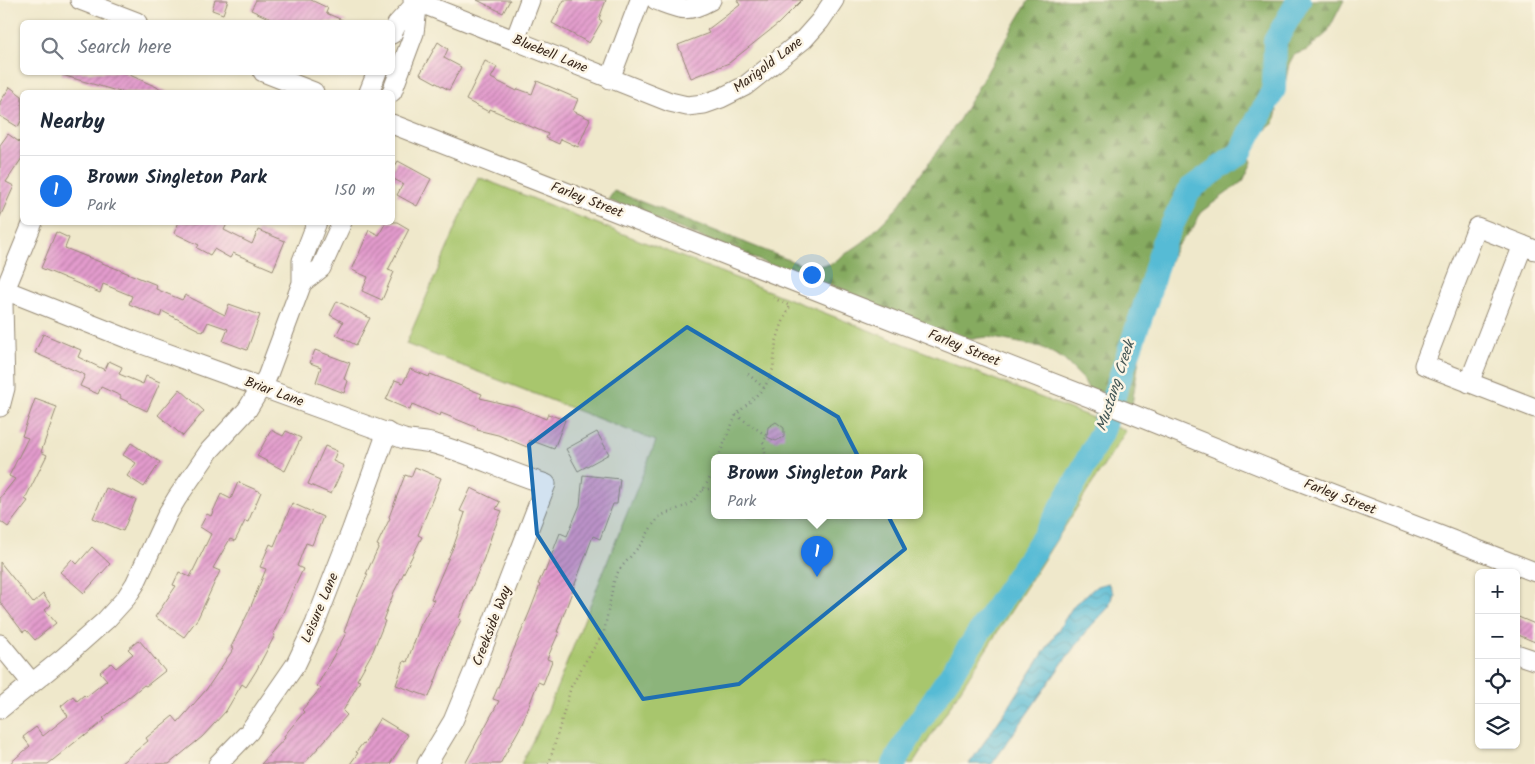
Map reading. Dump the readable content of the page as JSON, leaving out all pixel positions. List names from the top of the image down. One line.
{"streets":{"street":["Bluebell Lane","Marigold Lane","Farley Street","Briar Lane","Leisure Lane","Creekside Way"]},"crossings":[["Bluebell Lane","Marigold Lane"],["Briar Lane","Leisure Lane"],["Briar Lane","Creekside Way"]],"water":["Mustang Creek"],"page":{"search":"Search here","heading":"Nearby","list":[{"mark":"1","name":"Brown Singleton Park","note":"Park","value":"150 m"}],"popup":["Brown Singleton Park","Park"],"pins":"1","map_buttons":["+","−"]}}
